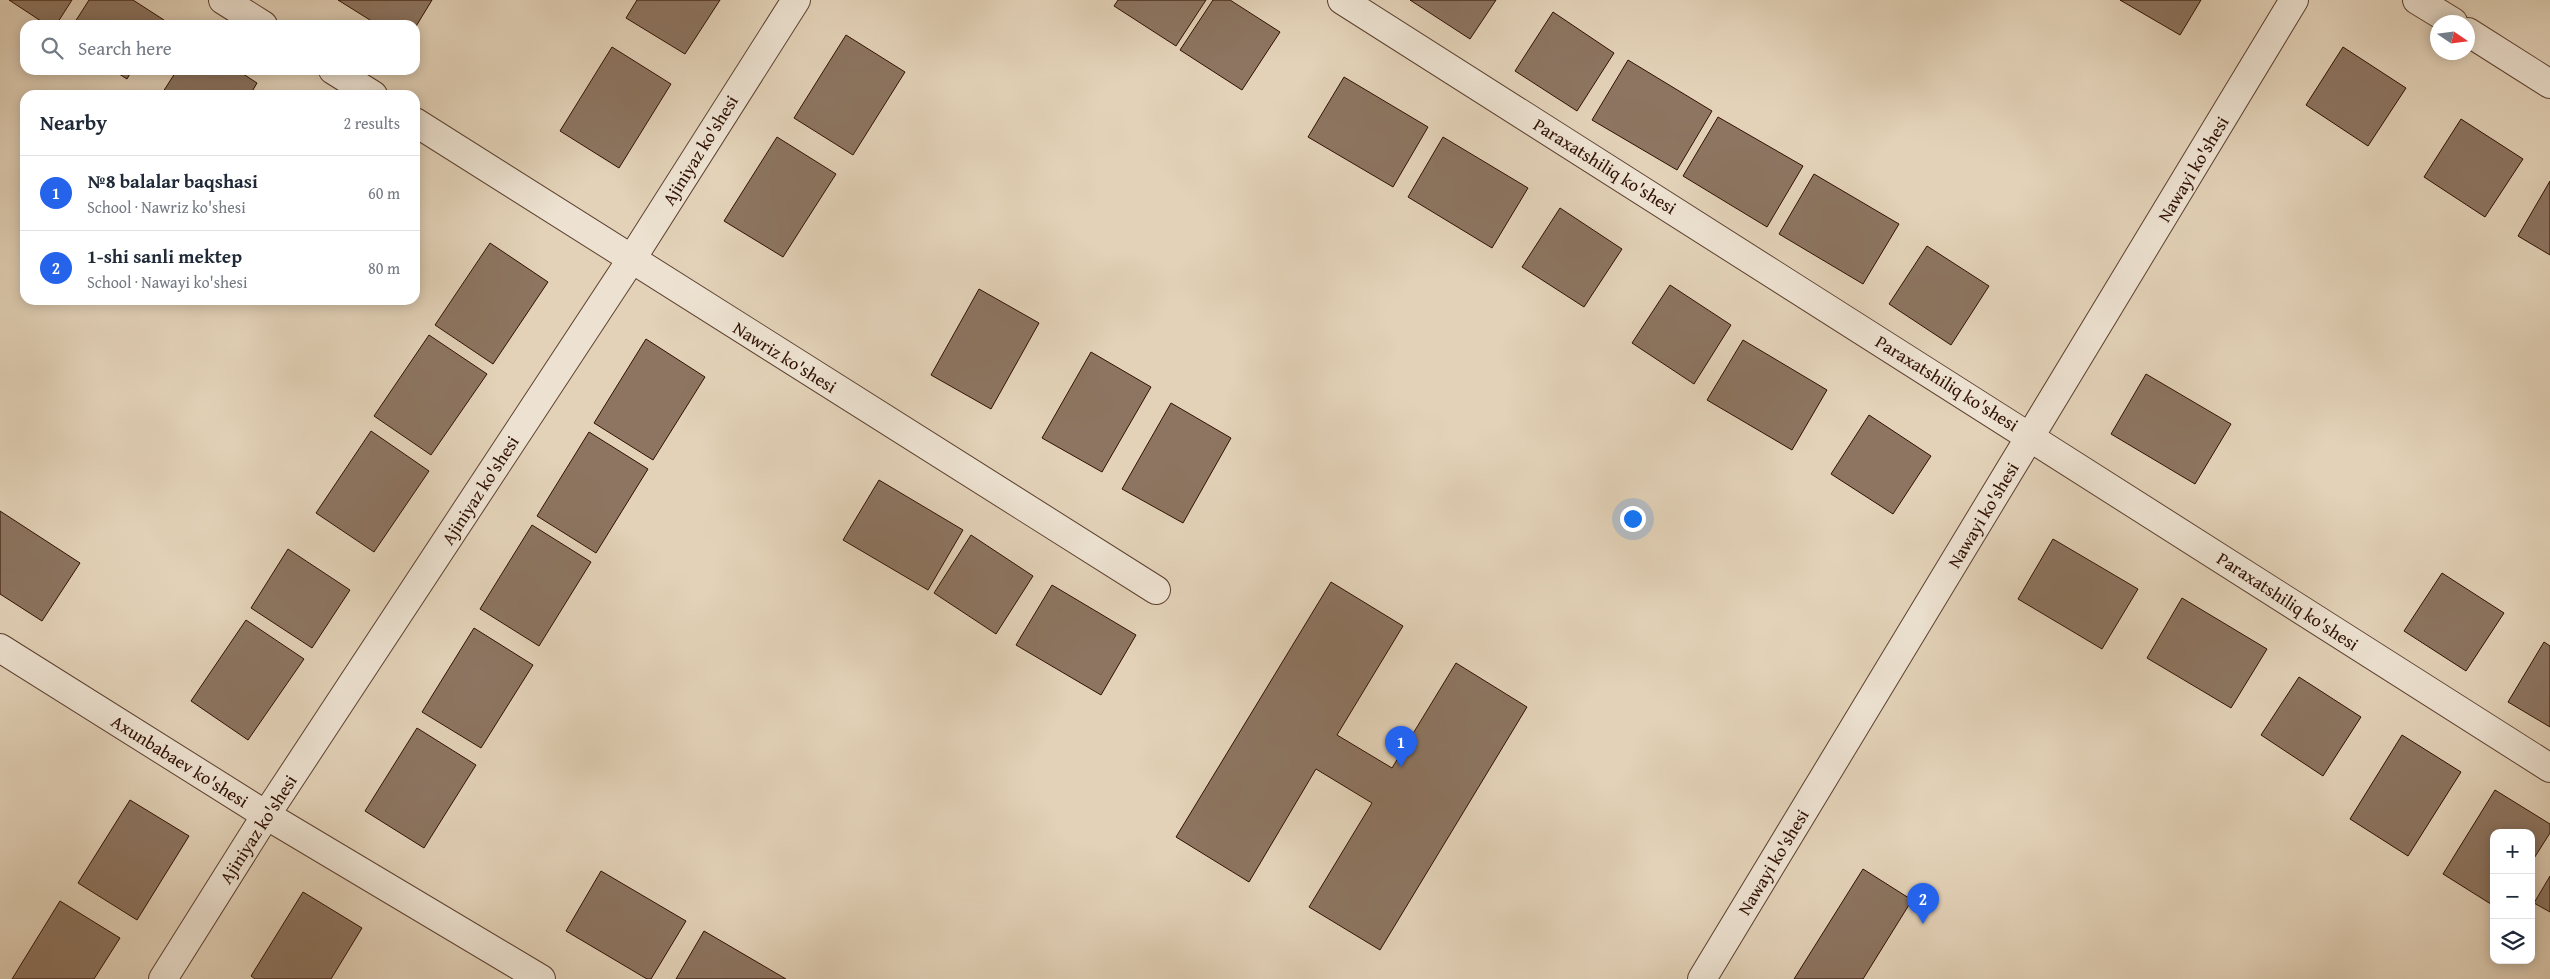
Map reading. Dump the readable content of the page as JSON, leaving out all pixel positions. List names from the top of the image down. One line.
{"streets":{"street":["Ajiniyaz ko'shesi","Paraxatshiliq ko'shesi","Nawayi ko'shesi","Nawriz ko'shesi","Axunbabaev ko'shesi"]},"crossings":[["Ajiniyaz ko'shesi","Nawriz ko'shesi"],["Ajiniyaz ko'shesi","Axunbabaev ko'shesi"],["Paraxatshiliq ko'shesi","Nawayi ko'shesi"]],"north":"right","page":{"search":"Search here","heading":["Nearby","2 results"],"list":[{"mark":"1","name":"№8 balalar baqshasi","note":"School · Nawriz ko'shesi","value":"60 m"},{"mark":"2","name":"1-shi sanli mektep","note":"School · Nawayi ko'shesi","value":"80 m"}],"pins":["1","2"],"map_buttons":["+","−"]}}
